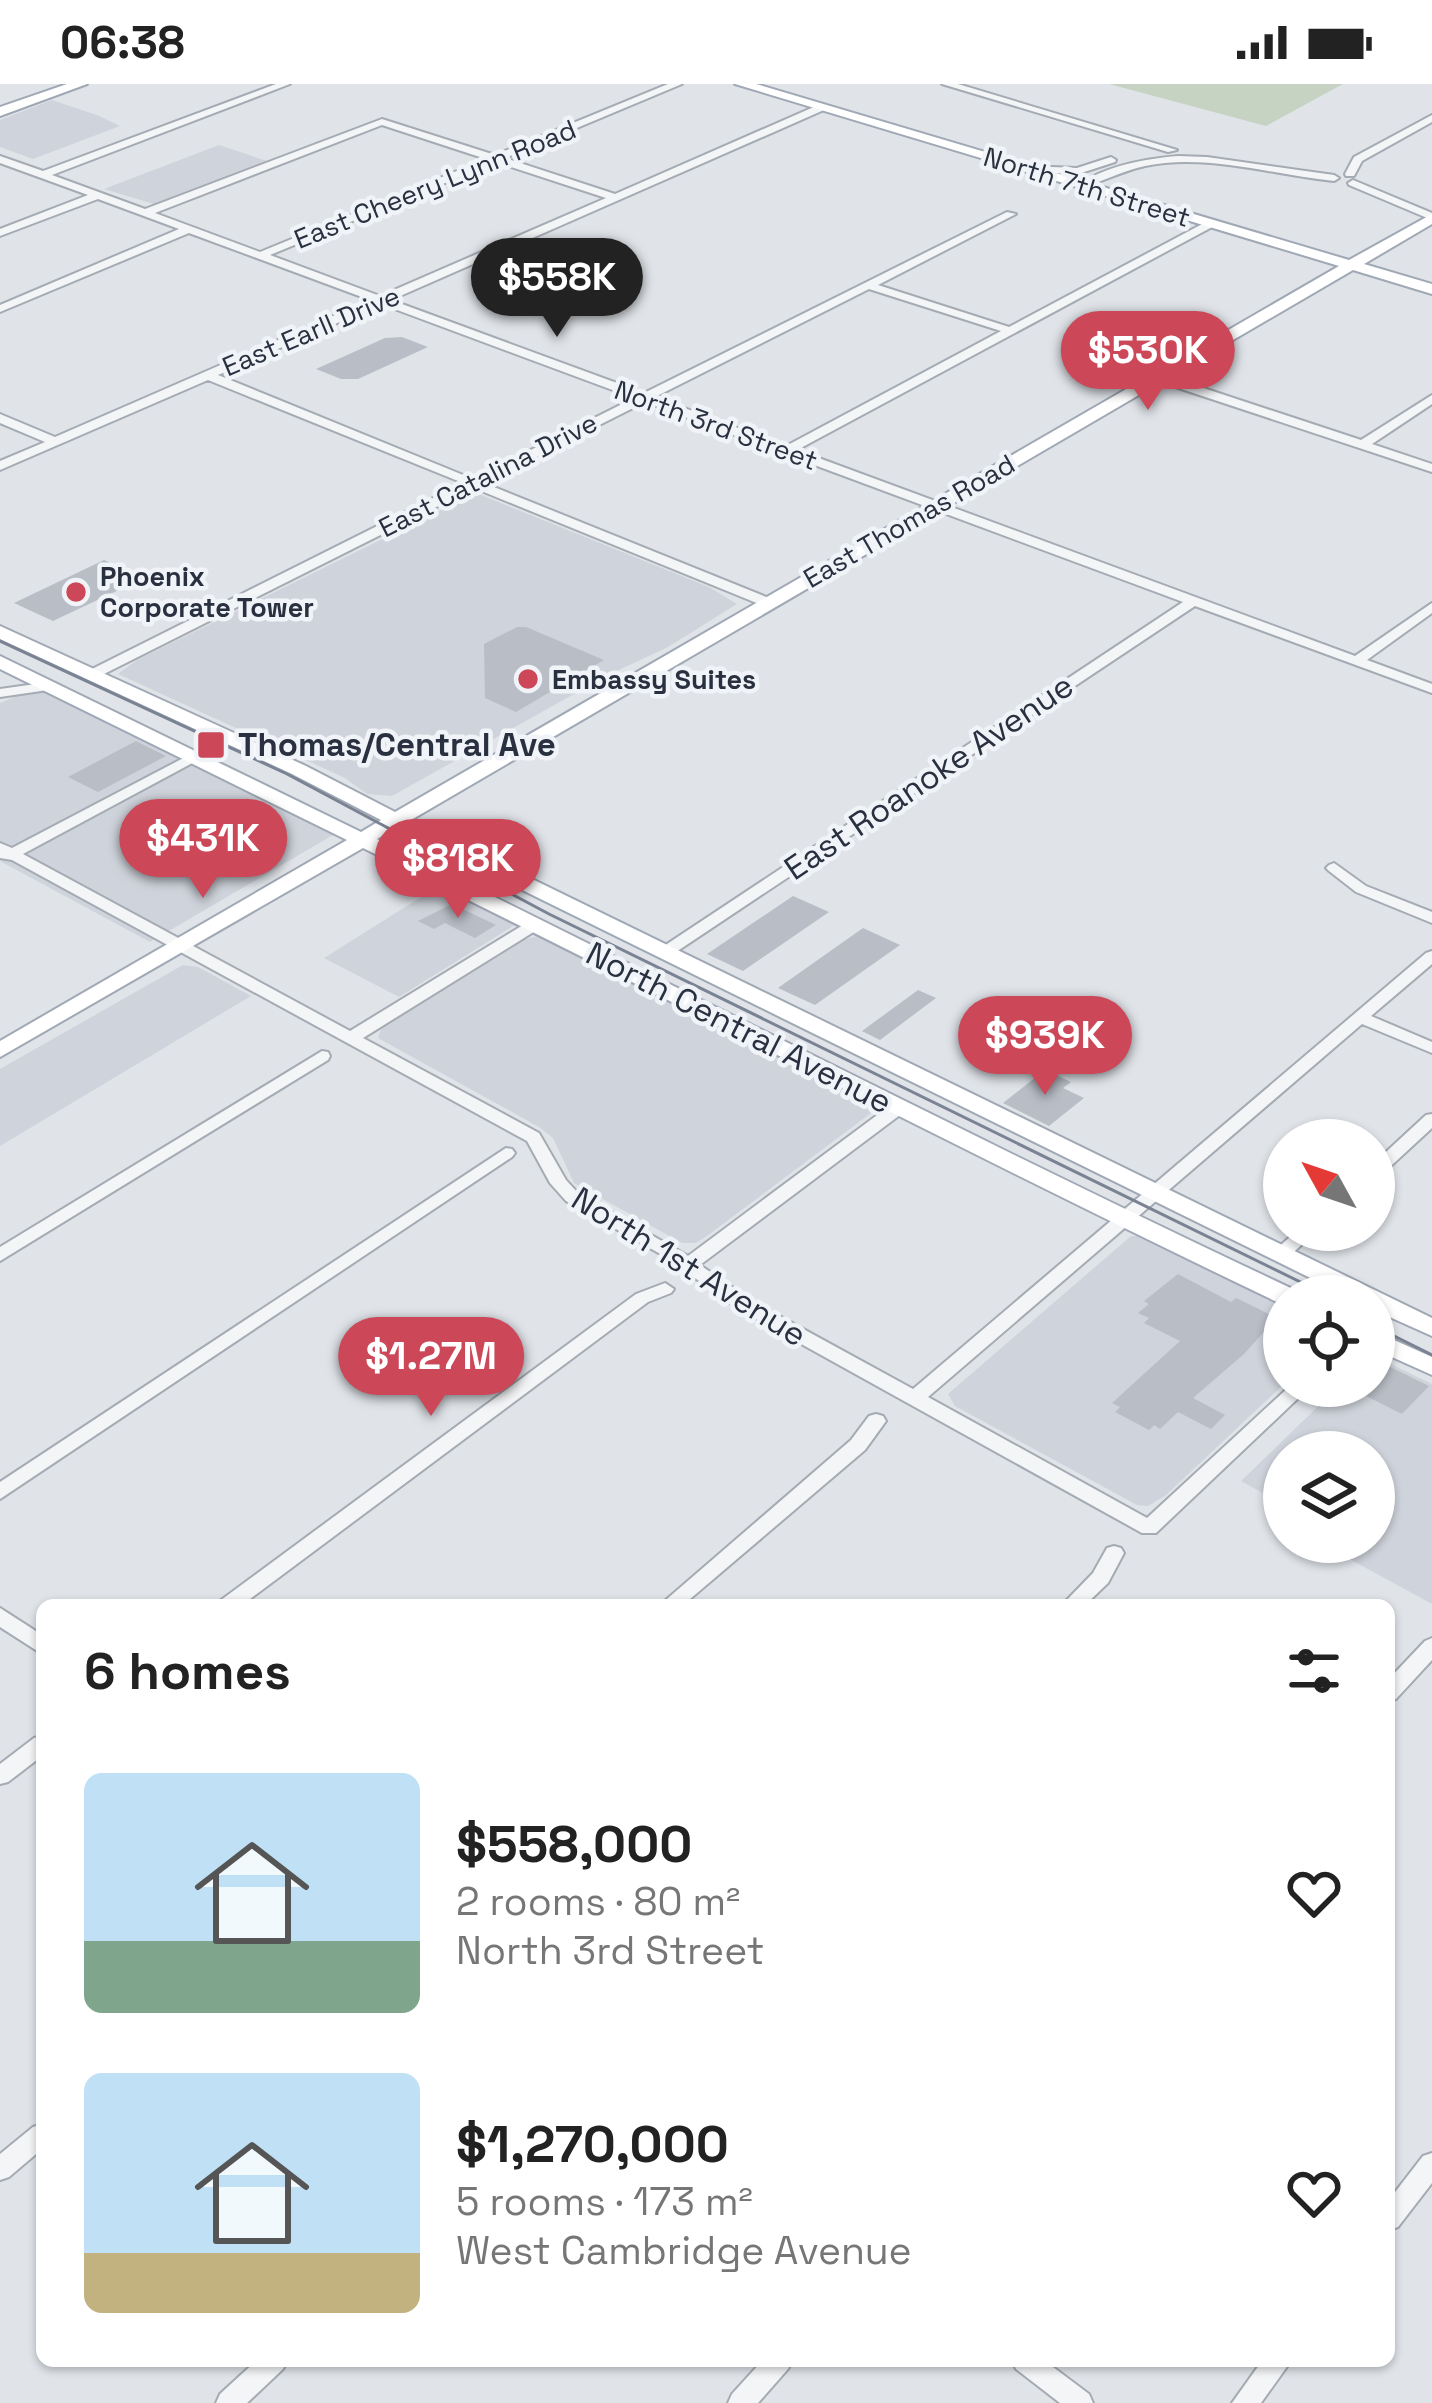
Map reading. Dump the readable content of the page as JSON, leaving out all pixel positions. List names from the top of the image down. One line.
{"streets":{"main road":["North 7th Street","East Thomas Road","North Central Avenue"],"street":["East Cheery Lynn Road","East Earll Drive","North 3rd Street","East Catalina Drive","East Roanoke Avenue","North 1st Avenue"]},"crossings":[["East Cheery Lynn Road","North 3rd Street"],["North 7th Street","East Earll Drive"],["North 7th Street","East Thomas Road"],["East Earll Drive","North 3rd Street"],["North 3rd Street","East Catalina Drive"],["North 3rd Street","East Thomas Road"],["North 3rd Street","East Roanoke Avenue"],["East Catalina Drive","North Central Avenue"],["East Thomas Road","North Central Avenue"],["East Thomas Road","North 1st Avenue"],["East Roanoke Avenue","North Central Avenue"]],"places":{"other":["Phoenix Corporate Tower","Embassy Suites"],"transit":["Thomas/Central Ave"]},"north":"top left","page":{"status":"06:38","price":["$558K","$530K","$431K","$818K","$939K","$1.27M"],"heading":"6 homes","list":[{"name":"$558,000","note":"2 rooms · 80 m² · North 3rd Street"},{"name":"$1,270,000","note":"5 rooms · 173 m² · West Cambridge Avenue"}]}}
